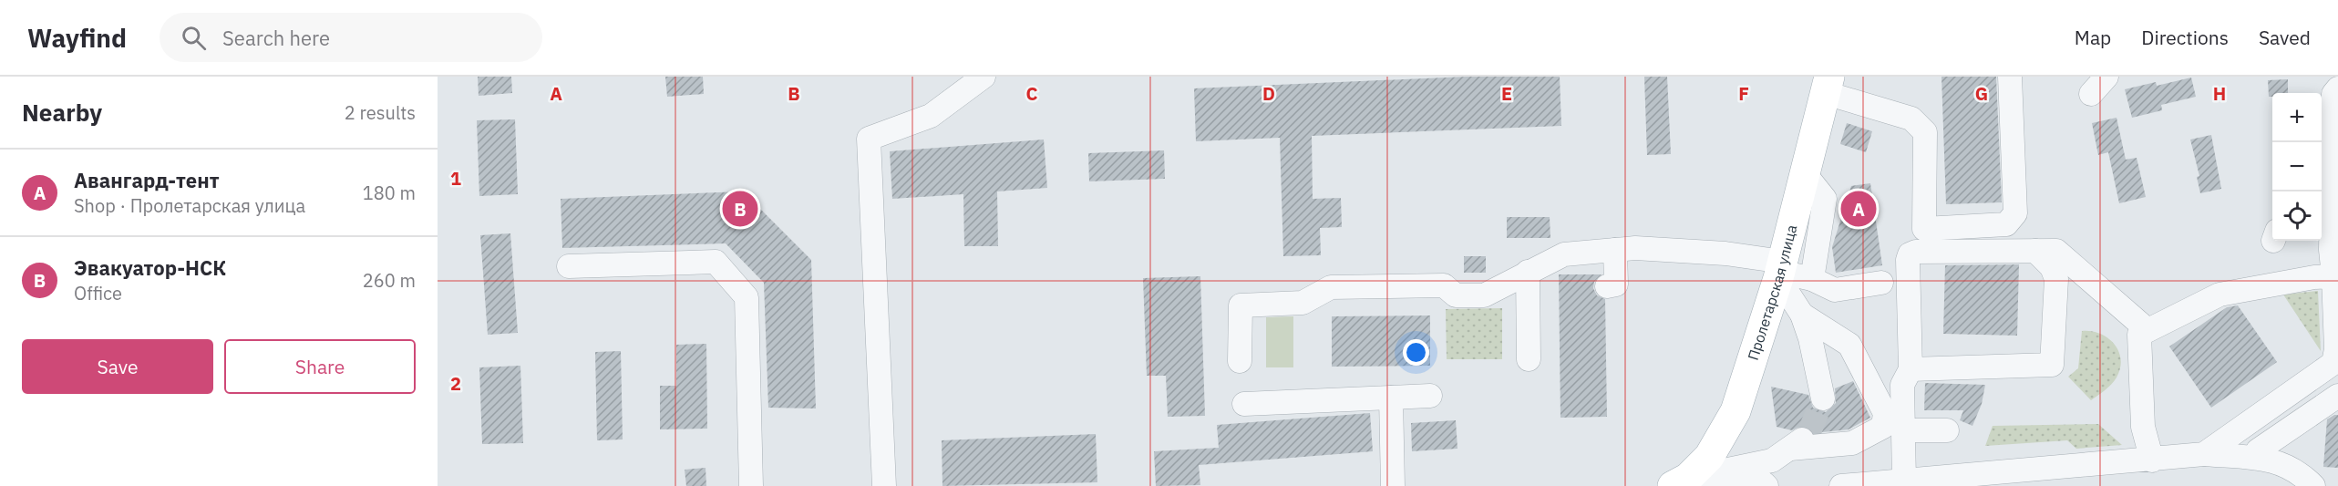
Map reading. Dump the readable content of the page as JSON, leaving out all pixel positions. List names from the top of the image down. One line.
{"streets":{"main road":["Пролетарская улица"]},"page":{"header":"Wayfind","search":"Search here","nav":["Map","Directions","Saved"],"heading":["Nearby","2 results"],"map_buttons":["+","−"],"list":[{"mark":"A","name":"Авангард-тент","note":"Shop · Пролетарская улица","value":"180 m"},{"mark":"B","name":"Эвакуатор-НСК","note":"Office","value":"260 m"}],"pins":["A","B"],"buttons":["Save","Share"]},"grid":{"columns":["A","B","C","D","E","F","G","H"],"rows":["1","2"]}}
